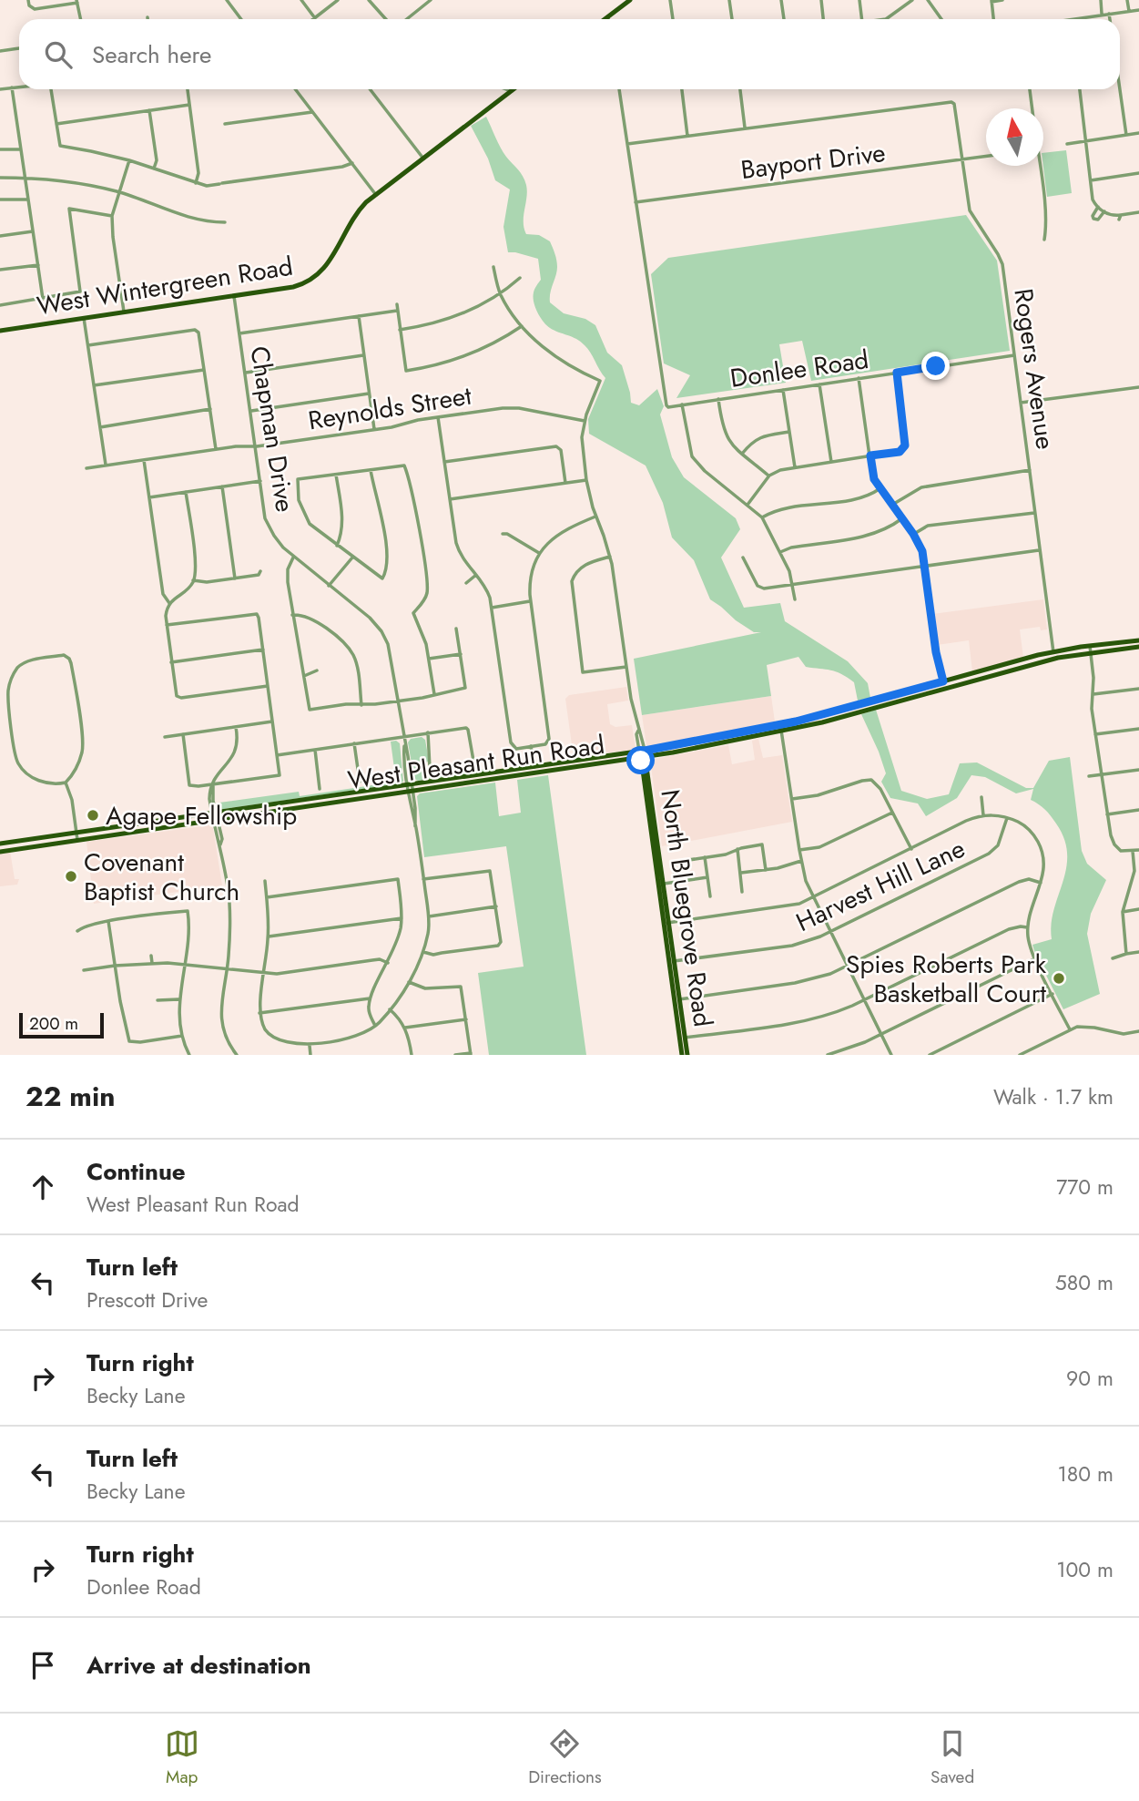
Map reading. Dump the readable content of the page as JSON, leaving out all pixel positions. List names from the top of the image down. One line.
{"streets":{"main road":["West Wintergreen Road","West Pleasant Run Road","North Bluegrove Road"],"street":["Bayport Drive","Donlee Road","Rogers Avenue","Reynolds Street","Chapman Drive","Harvest Hill Lane"]},"crossings":[["Bayport Drive","Donlee Road"],["Bayport Drive","Rogers Avenue"],["West Wintergreen Road","Chapman Drive"],["Donlee Road","Rogers Avenue"],["Rogers Avenue","West Pleasant Run Road"],["Reynolds Street","Chapman Drive"],["Reynolds Street","North Bluegrove Road"],["Chapman Drive","West Pleasant Run Road"],["West Pleasant Run Road","North Bluegrove Road"],["Harvest Hill Lane","North Bluegrove Road"]],"places":["Agape Fellowship","Covenant Baptist Church","Spies Roberts Park Basketball Court"],"scale_bar":"200 m","north":"top","page":{"search":"Search here","scale":"200 m","heading":["22 min","Walk · 1.7 km"],"list":[["Continue","West Pleasant Run Road","770 m"],["Turn left","Prescott Drive","580 m"],["Turn right","Becky Lane","90 m"],["Turn left","Becky Lane","180 m"],["Turn right","Donlee Road","100 m"],"Arrive at destination"],"nav":["Map","Directions","Saved"]}}
